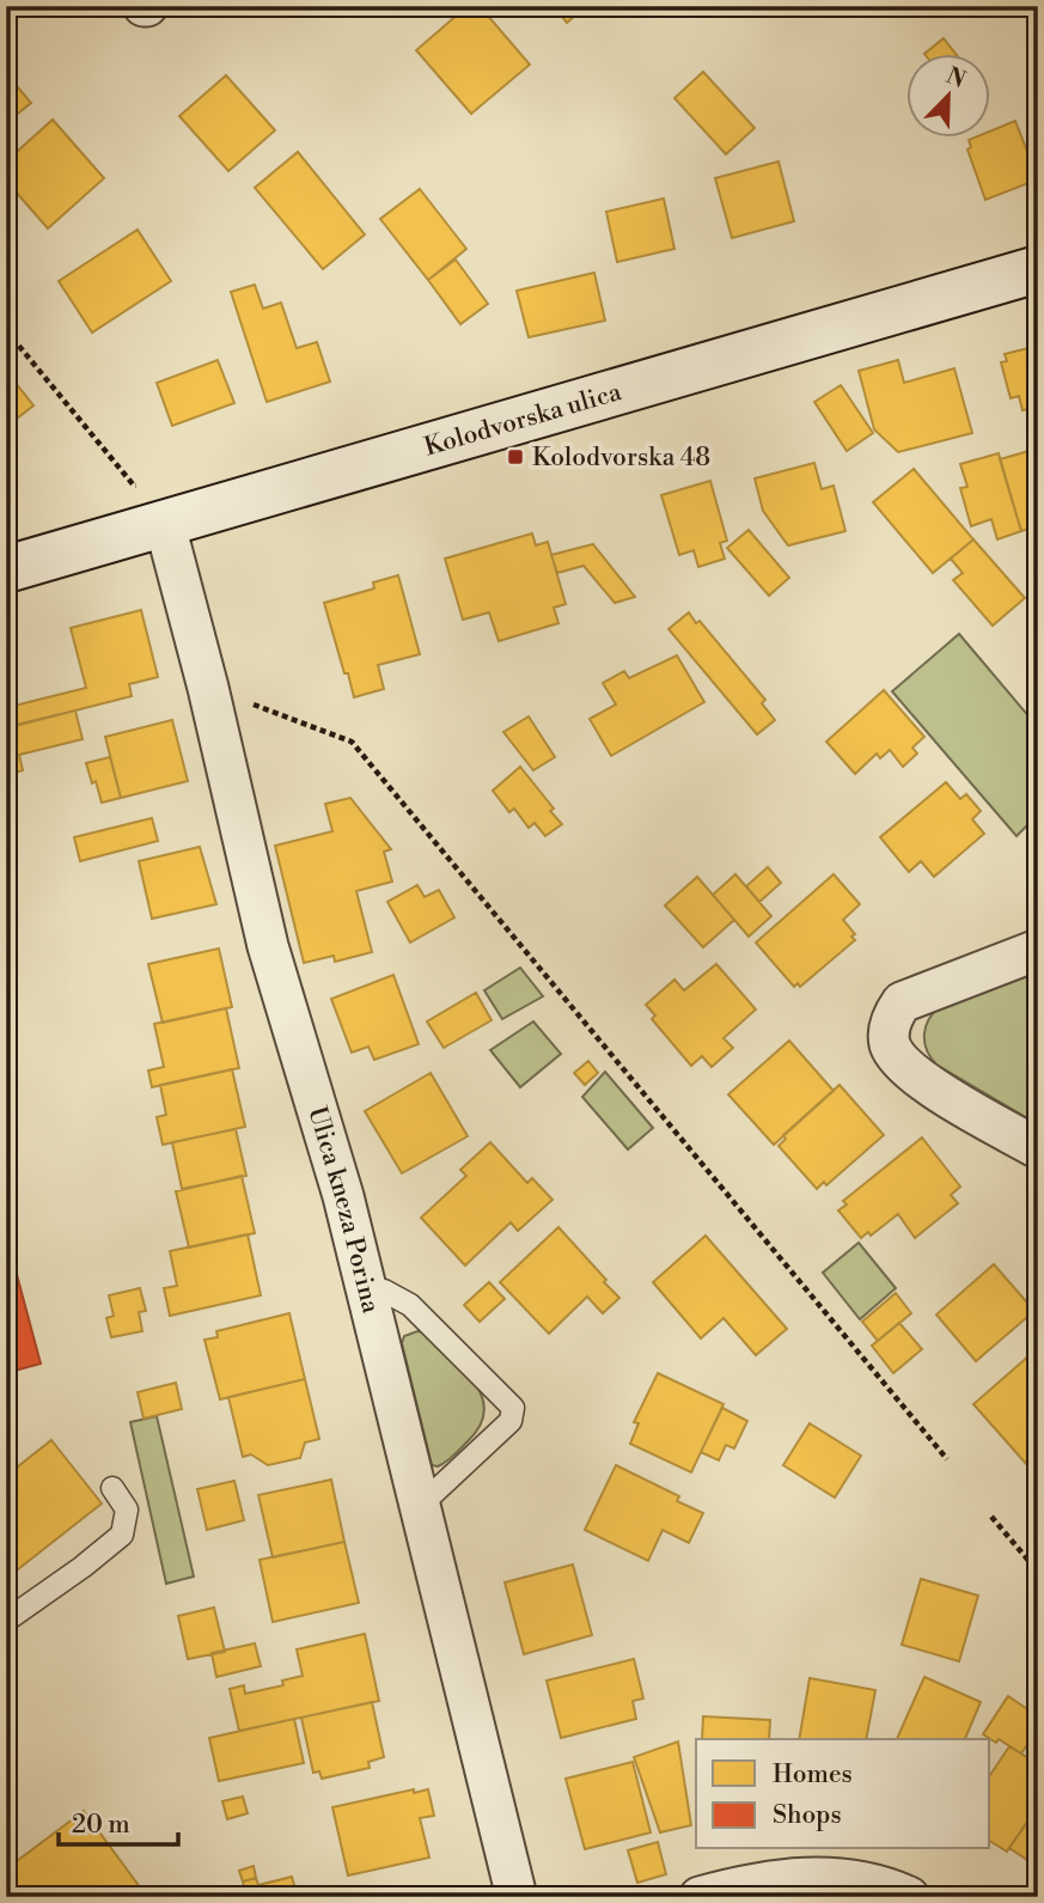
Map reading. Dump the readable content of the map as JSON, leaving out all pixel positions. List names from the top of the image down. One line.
{"streets":{"street":["Kolodvorska ulica","Ulica kneza Porina"]},"crossings":[["Kolodvorska ulica","Ulica kneza Porina"]],"places":{"transit":["Kolodvorska 48"]},"legend":["Homes","Shops"],"scale_bar":"20 m","north":"top right"}
